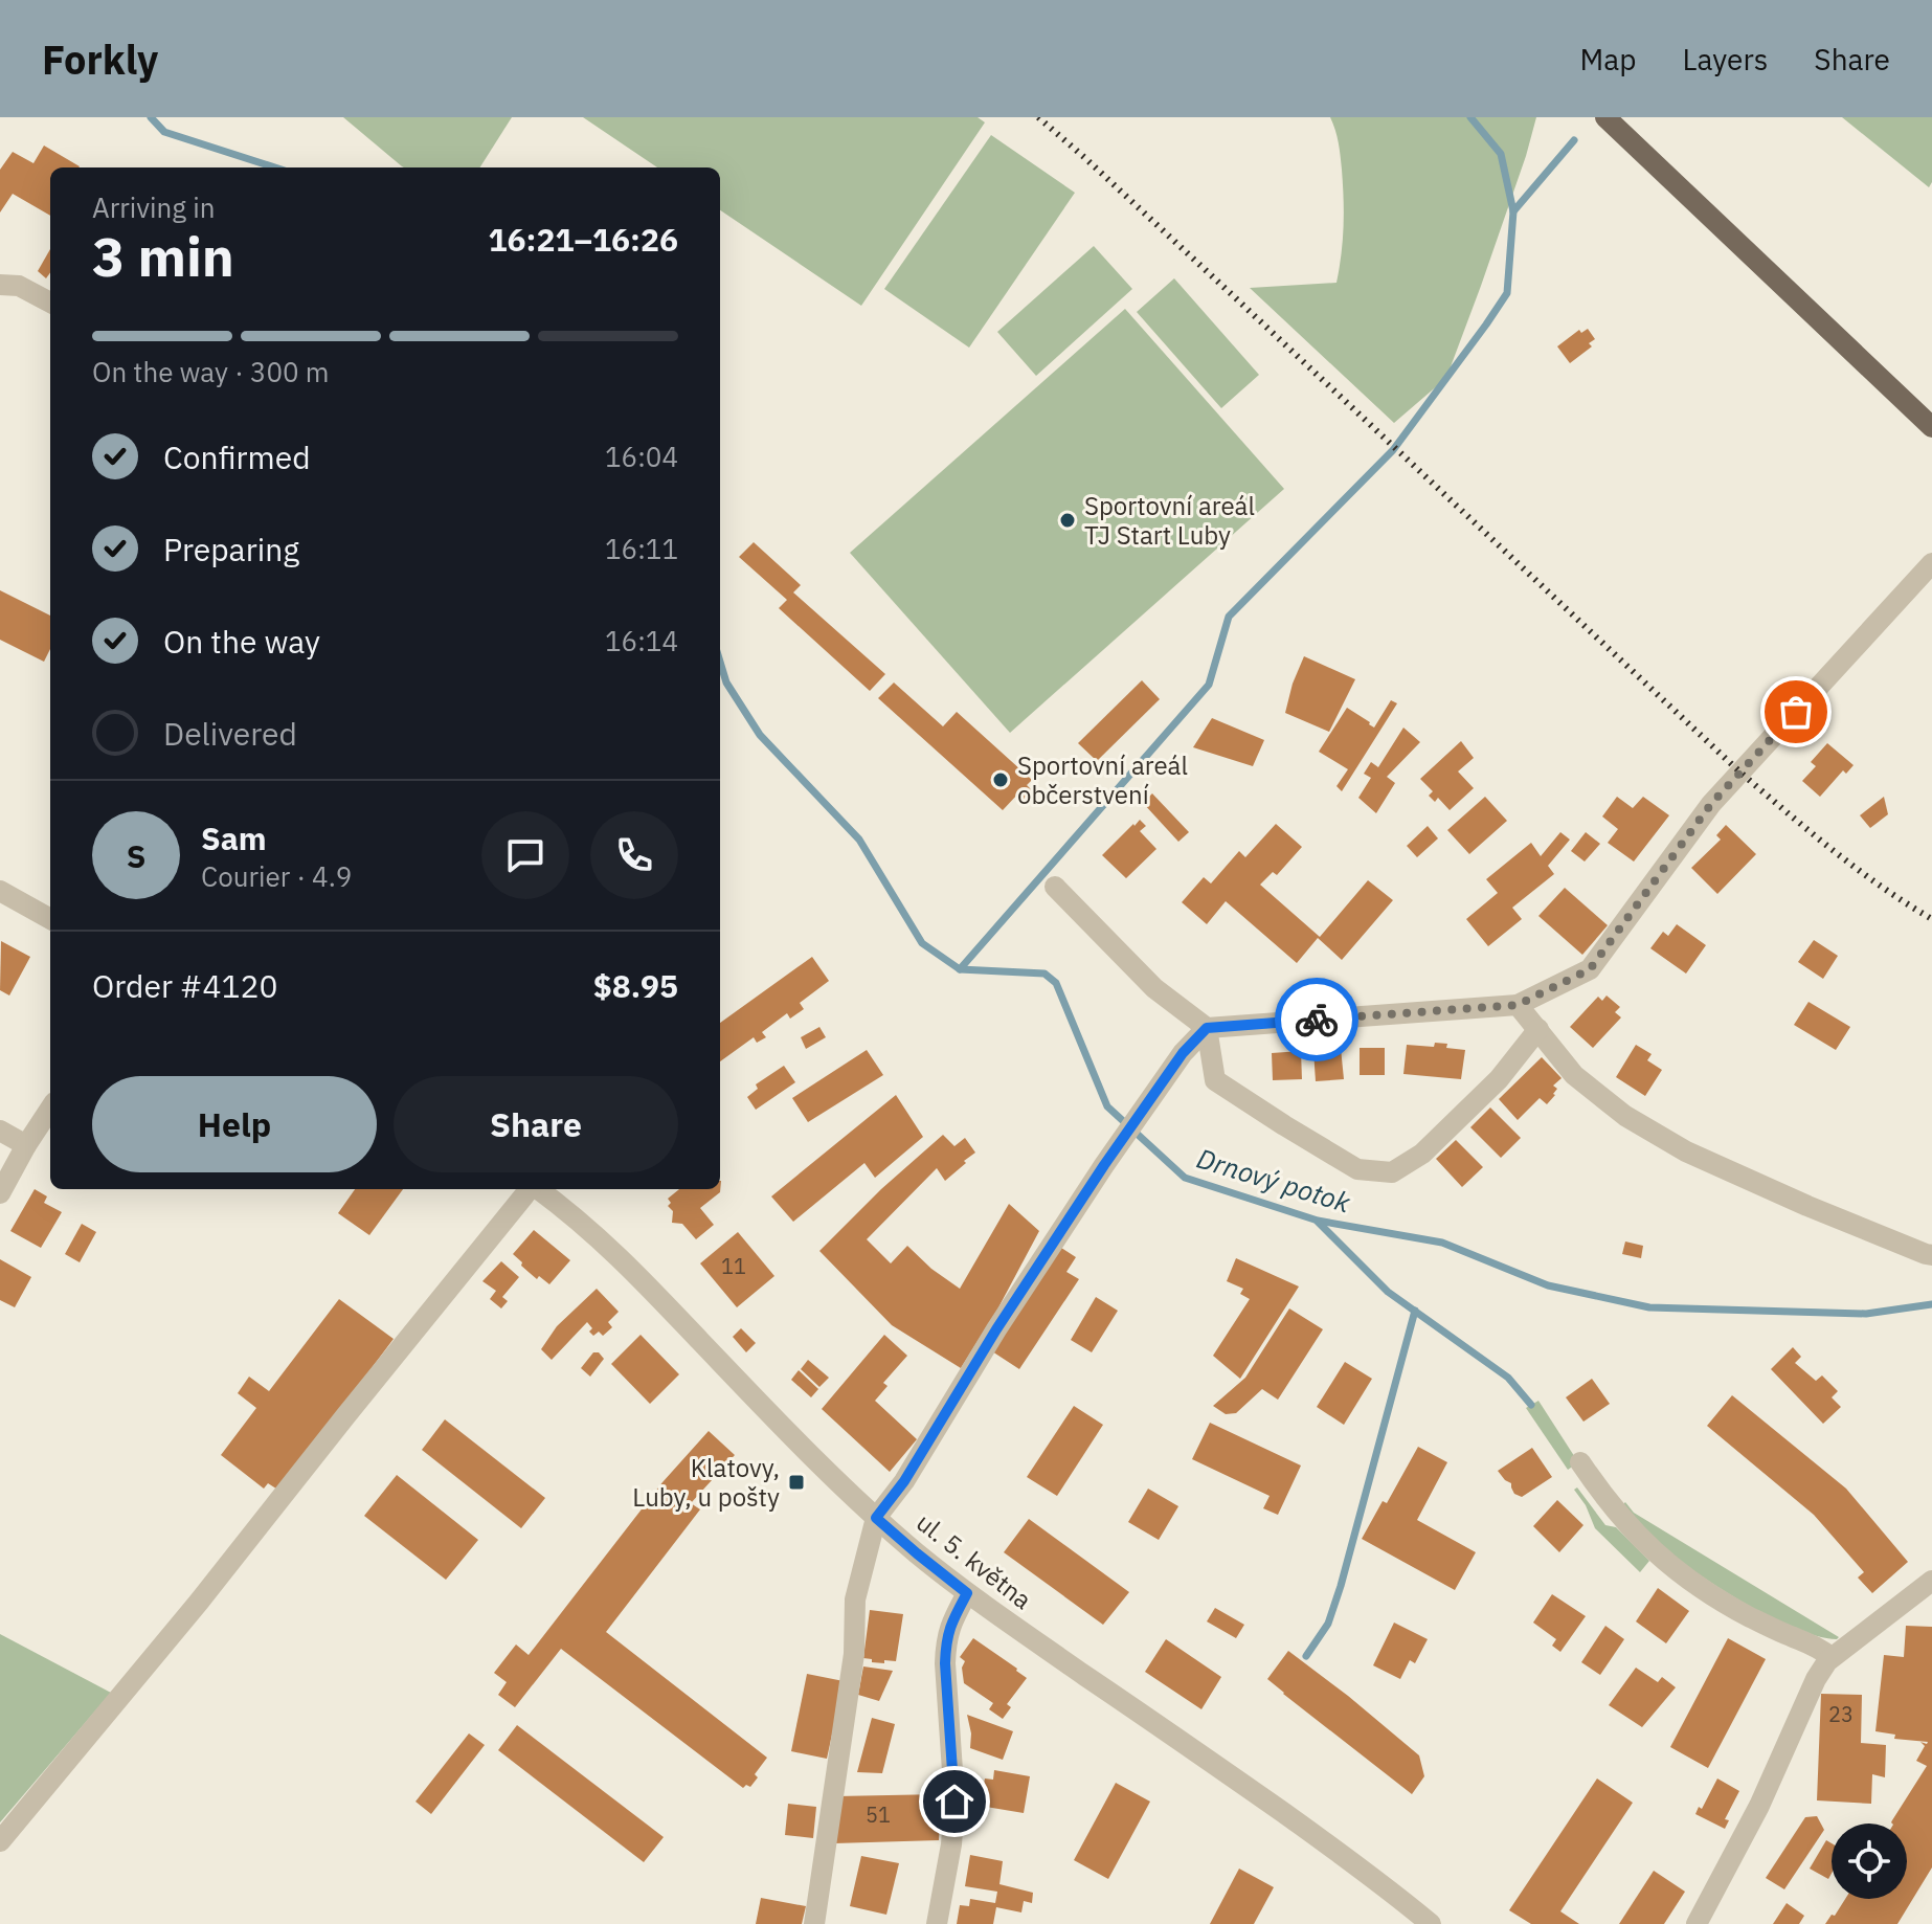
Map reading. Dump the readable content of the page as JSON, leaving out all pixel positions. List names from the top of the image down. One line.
{"streets":{"street":["ul. 5. května"]},"water":["Drnový potok"],"places":{"other":["Sportovní areál TJ Start Luby","Sportovní areál občerstvení"],"transit":["Klatovy, Luby, u pošty"]},"house_numbers":["11","23","51"],"page":{"header":"Forkly","nav":["Map","Layers","Share"],"heading":["3 min","Arriving in","16:21–16:26"],"panel":["Sam","Courier · 4.9","Order #4120","$8.95"],"bar":"On the way · 300 m","list":[["Confirmed","16:04"],["Preparing","16:11"],["On the way","16:14"],"Delivered"],"round":"S","buttons":["Help","Share"]}}
